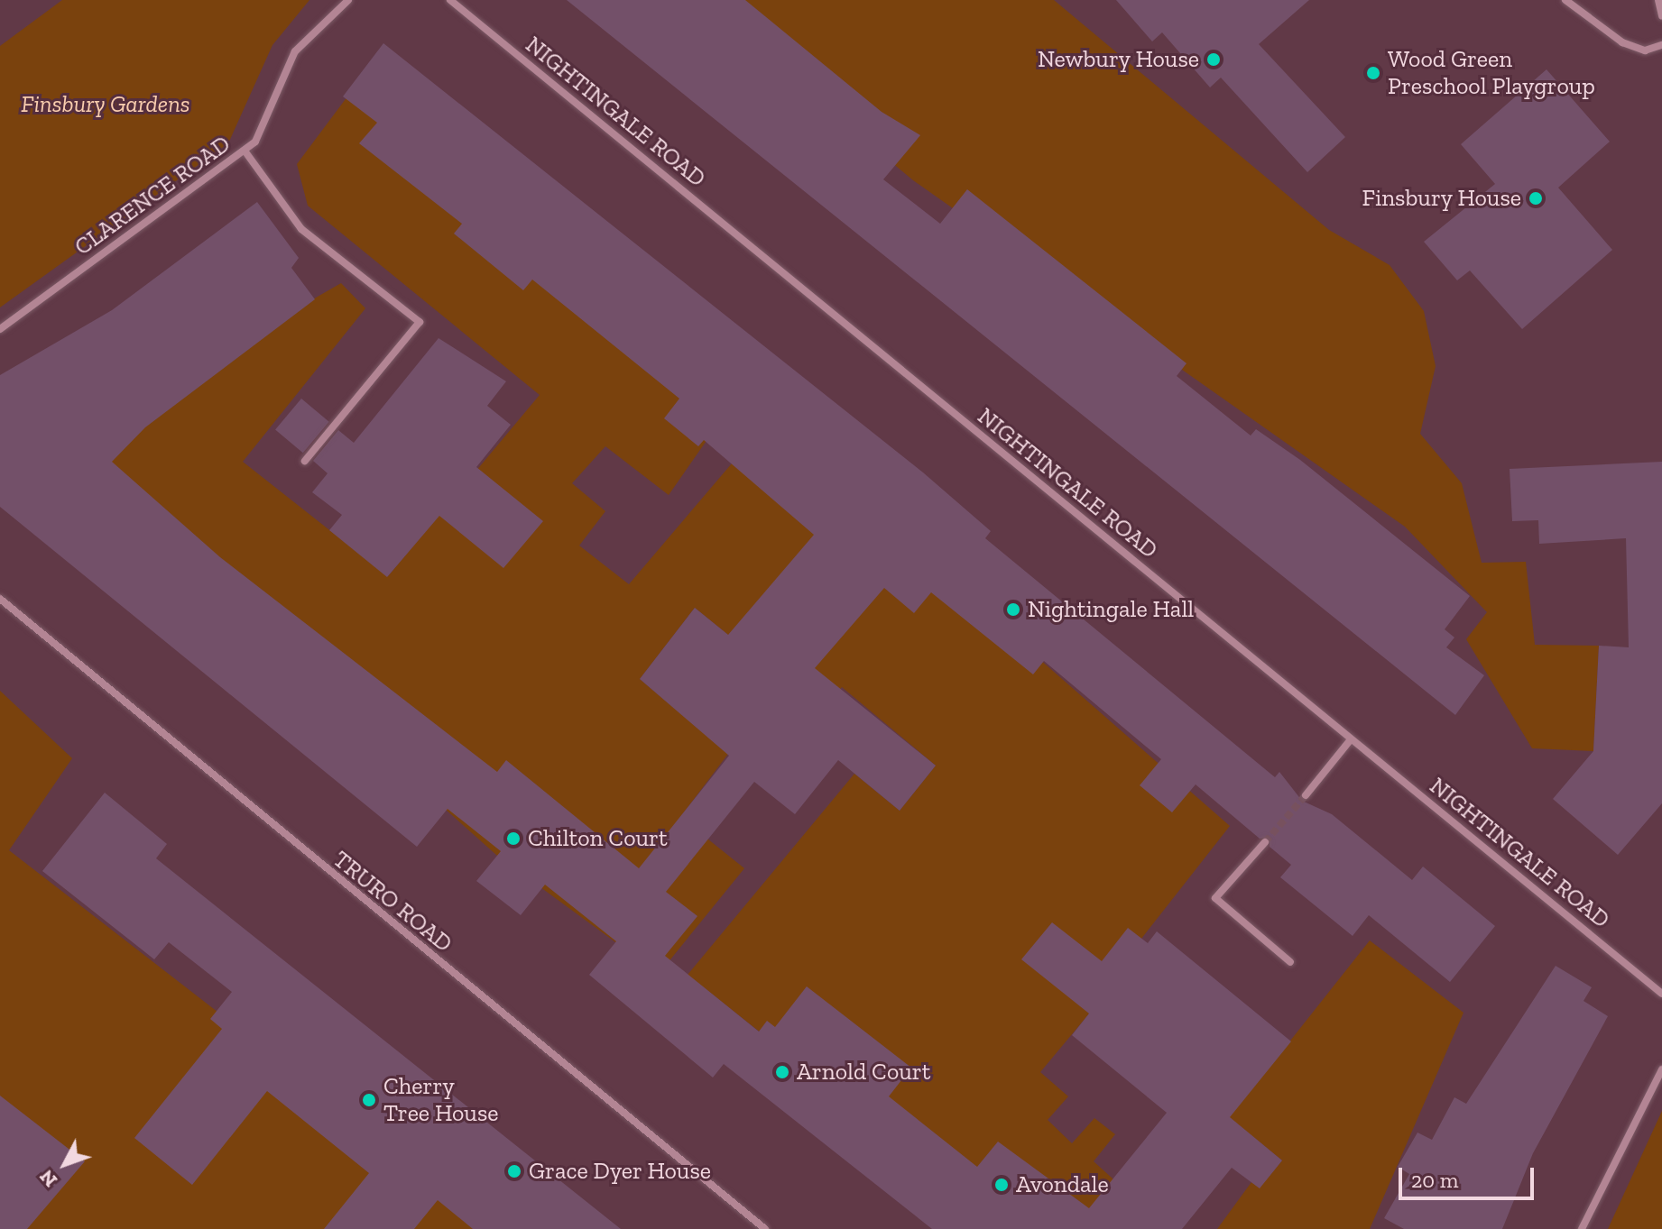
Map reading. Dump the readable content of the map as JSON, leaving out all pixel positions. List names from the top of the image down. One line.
{"streets":{"street":["NIGHTINGALE ROAD","CLARENCE ROAD","TRURO ROAD"]},"parks":["Finsbury Gardens"],"places":["Newbury House","Wood Green Preschool Playgroup","Finsbury House","Nightingale Hall","Chilton Court","Arnold Court","Cherry Tree House","Grace Dyer House","Avondale"],"scale_bar":"20 m","north":"bottom left"}
